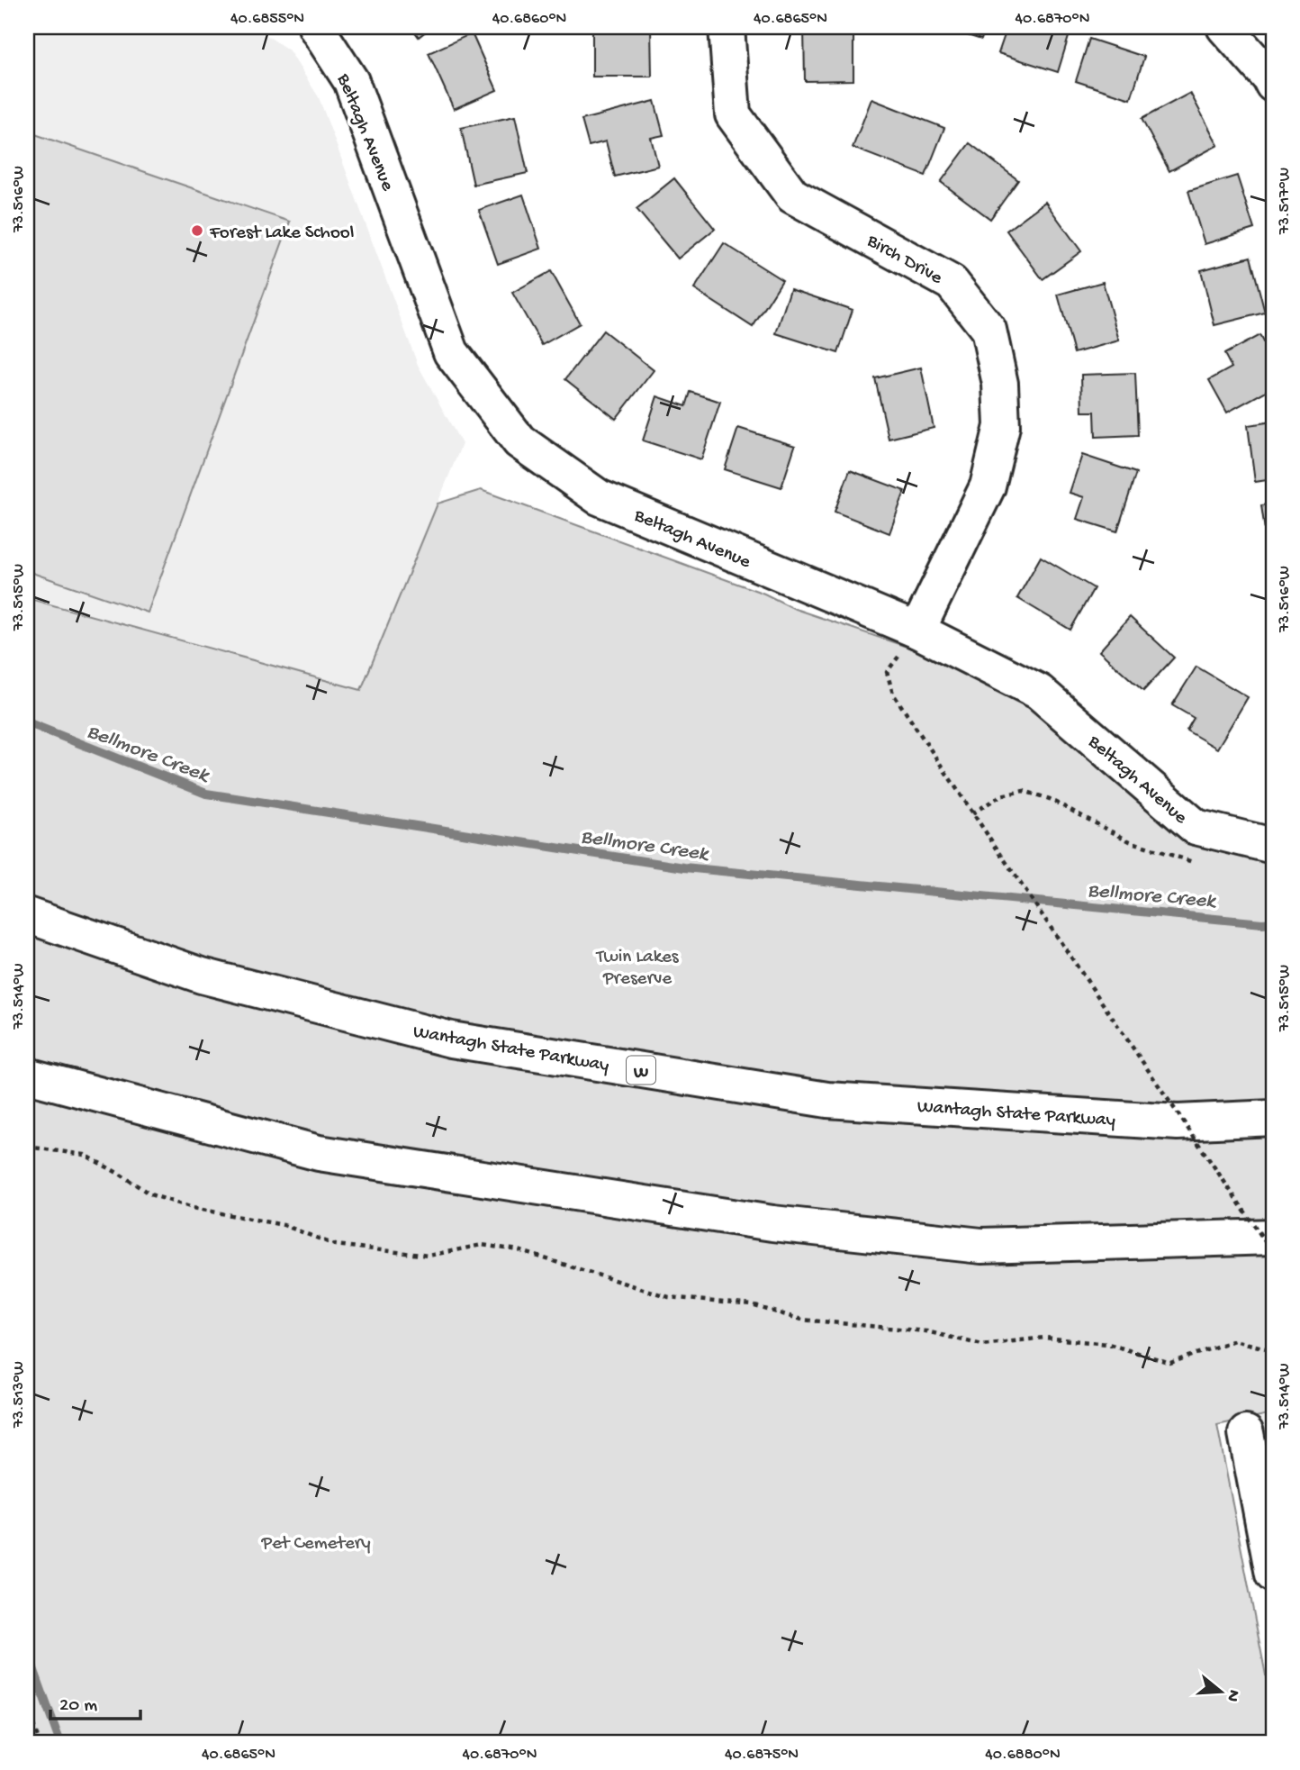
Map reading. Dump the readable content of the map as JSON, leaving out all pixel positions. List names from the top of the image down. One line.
{"streets":{"main road":["Beltagh Avenue","Birch Drive","Wantagh State Parkway","W"]},"crossings":[["Beltagh Avenue","Birch Drive"]],"water":["Bellmore Creek"],"parks":["Twin Lakes Preserve","Pet Cemetery"],"places":["Forest Lake School"],"scale_bar":"20 m","north":"right","coordinates":["40.6855°N","40.6860°N","40.6865°N","40.6870°N","73.516°W","73.517°W","73.515°W","73.514°W","73.513°W","40.6875°N","40.6880°N"]}
